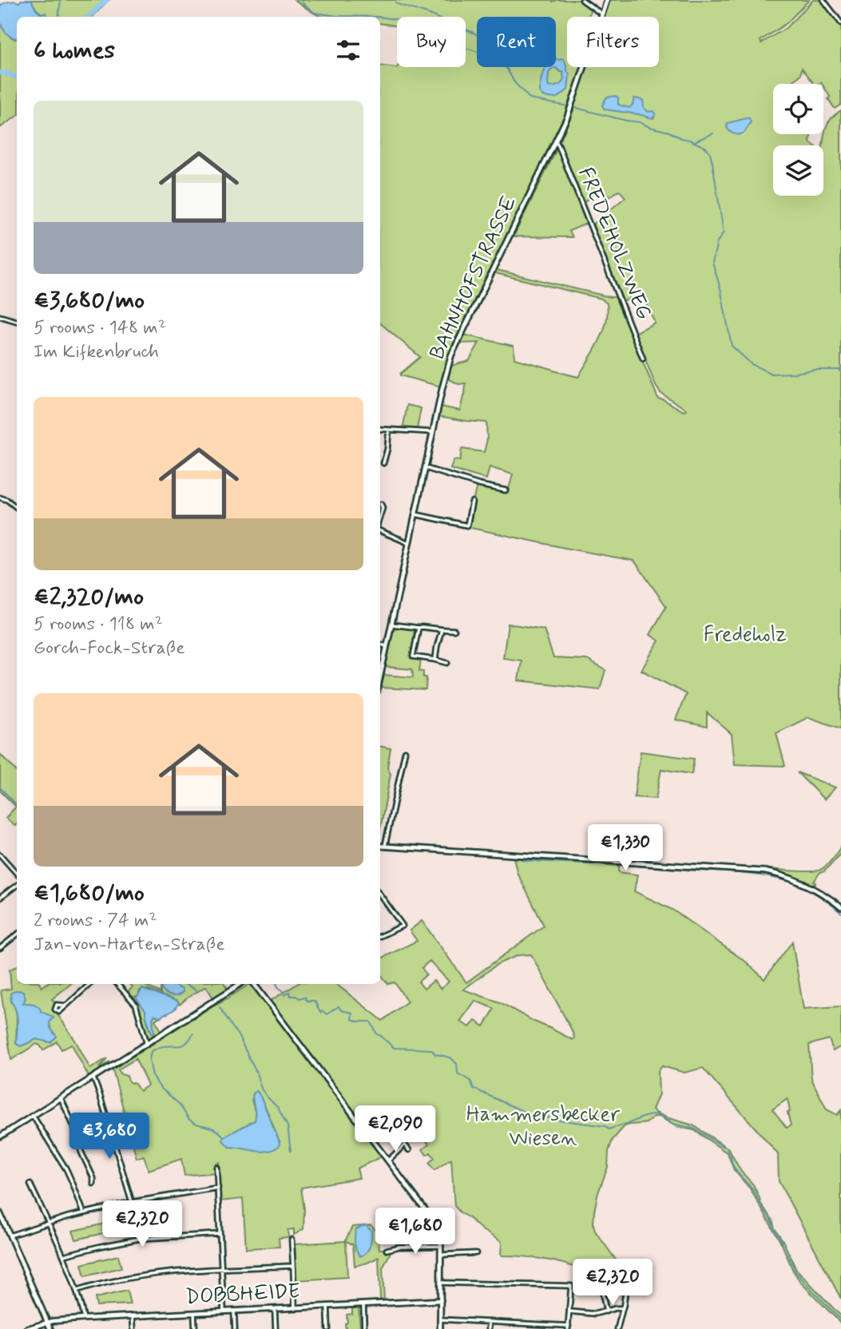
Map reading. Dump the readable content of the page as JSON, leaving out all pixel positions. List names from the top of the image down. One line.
{"streets":{"street":["FREDEHOLZWEG","BAHNHOFSTRASSE","DOBBHEIDE"]},"crossings":[["FREDEHOLZWEG","BAHNHOFSTRASSE"]],"parks":["Fredeholz","Hammersbecker Wiesen"],"page":{"chip":["Buy","Rent","Filters"],"heading":"6 homes","list":[{"name":"€3,680/mo","note":"5 rooms · 148 m² · Im Kifkenbruch"},{"name":"€2,320/mo","note":"5 rooms · 118 m² · Gorch-Fock-Straße"},{"name":"€1,680/mo","note":"2 rooms · 74 m² · Jan-von-Harten-Straße"}],"price":["€1,330","€2,090","€3,680","€2,320","€1,680","€2,320"]}}
